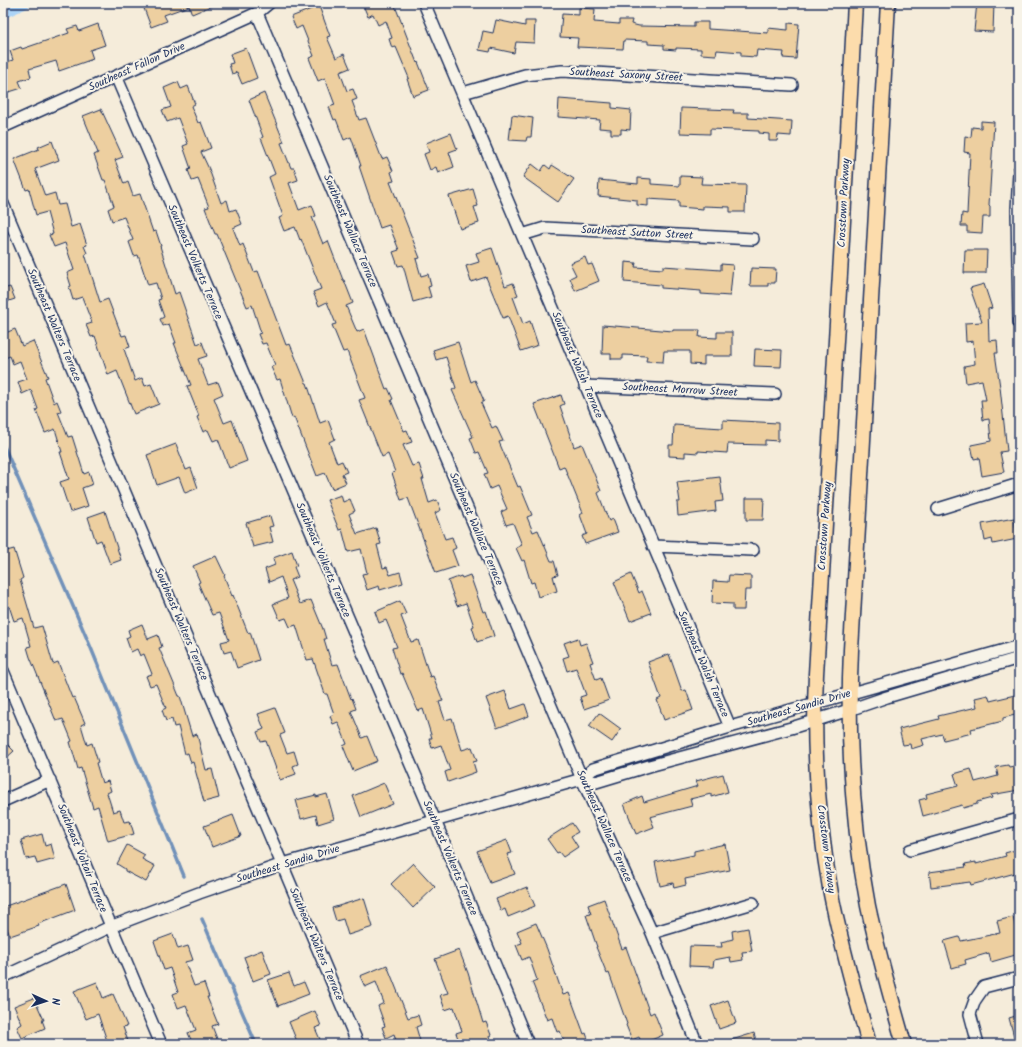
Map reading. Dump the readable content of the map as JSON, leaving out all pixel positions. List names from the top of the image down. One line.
{"streets":{"main road":["Crosstown Parkway"],"street":["Southeast Fallon Drive","Southeast Saxony Street","Southeast Wallace Terrace","Southeast Sutton Street","Southeast Volkerts Terrace","Southeast Walters Terrace","Southeast Walsh Terrace","Southeast Morrow Street","Southeast Sandia Drive","Southeast Voltair Terrace"]},"crossings":[["Southeast Fallon Drive","Southeast Wallace Terrace"],["Southeast Fallon Drive","Southeast Volkerts Terrace"],["Southeast Saxony Street","Southeast Walsh Terrace"],["Crosstown Parkway","Southeast Sandia Drive"],["Southeast Wallace Terrace","Southeast Sandia Drive"],["Southeast Sutton Street","Southeast Walsh Terrace"],["Southeast Volkerts Terrace","Southeast Sandia Drive"],["Southeast Walters Terrace","Southeast Sandia Drive"],["Southeast Walsh Terrace","Southeast Morrow Street"],["Southeast Walsh Terrace","Southeast Sandia Drive"],["Southeast Sandia Drive","Southeast Voltair Terrace"]],"north":"right"}
